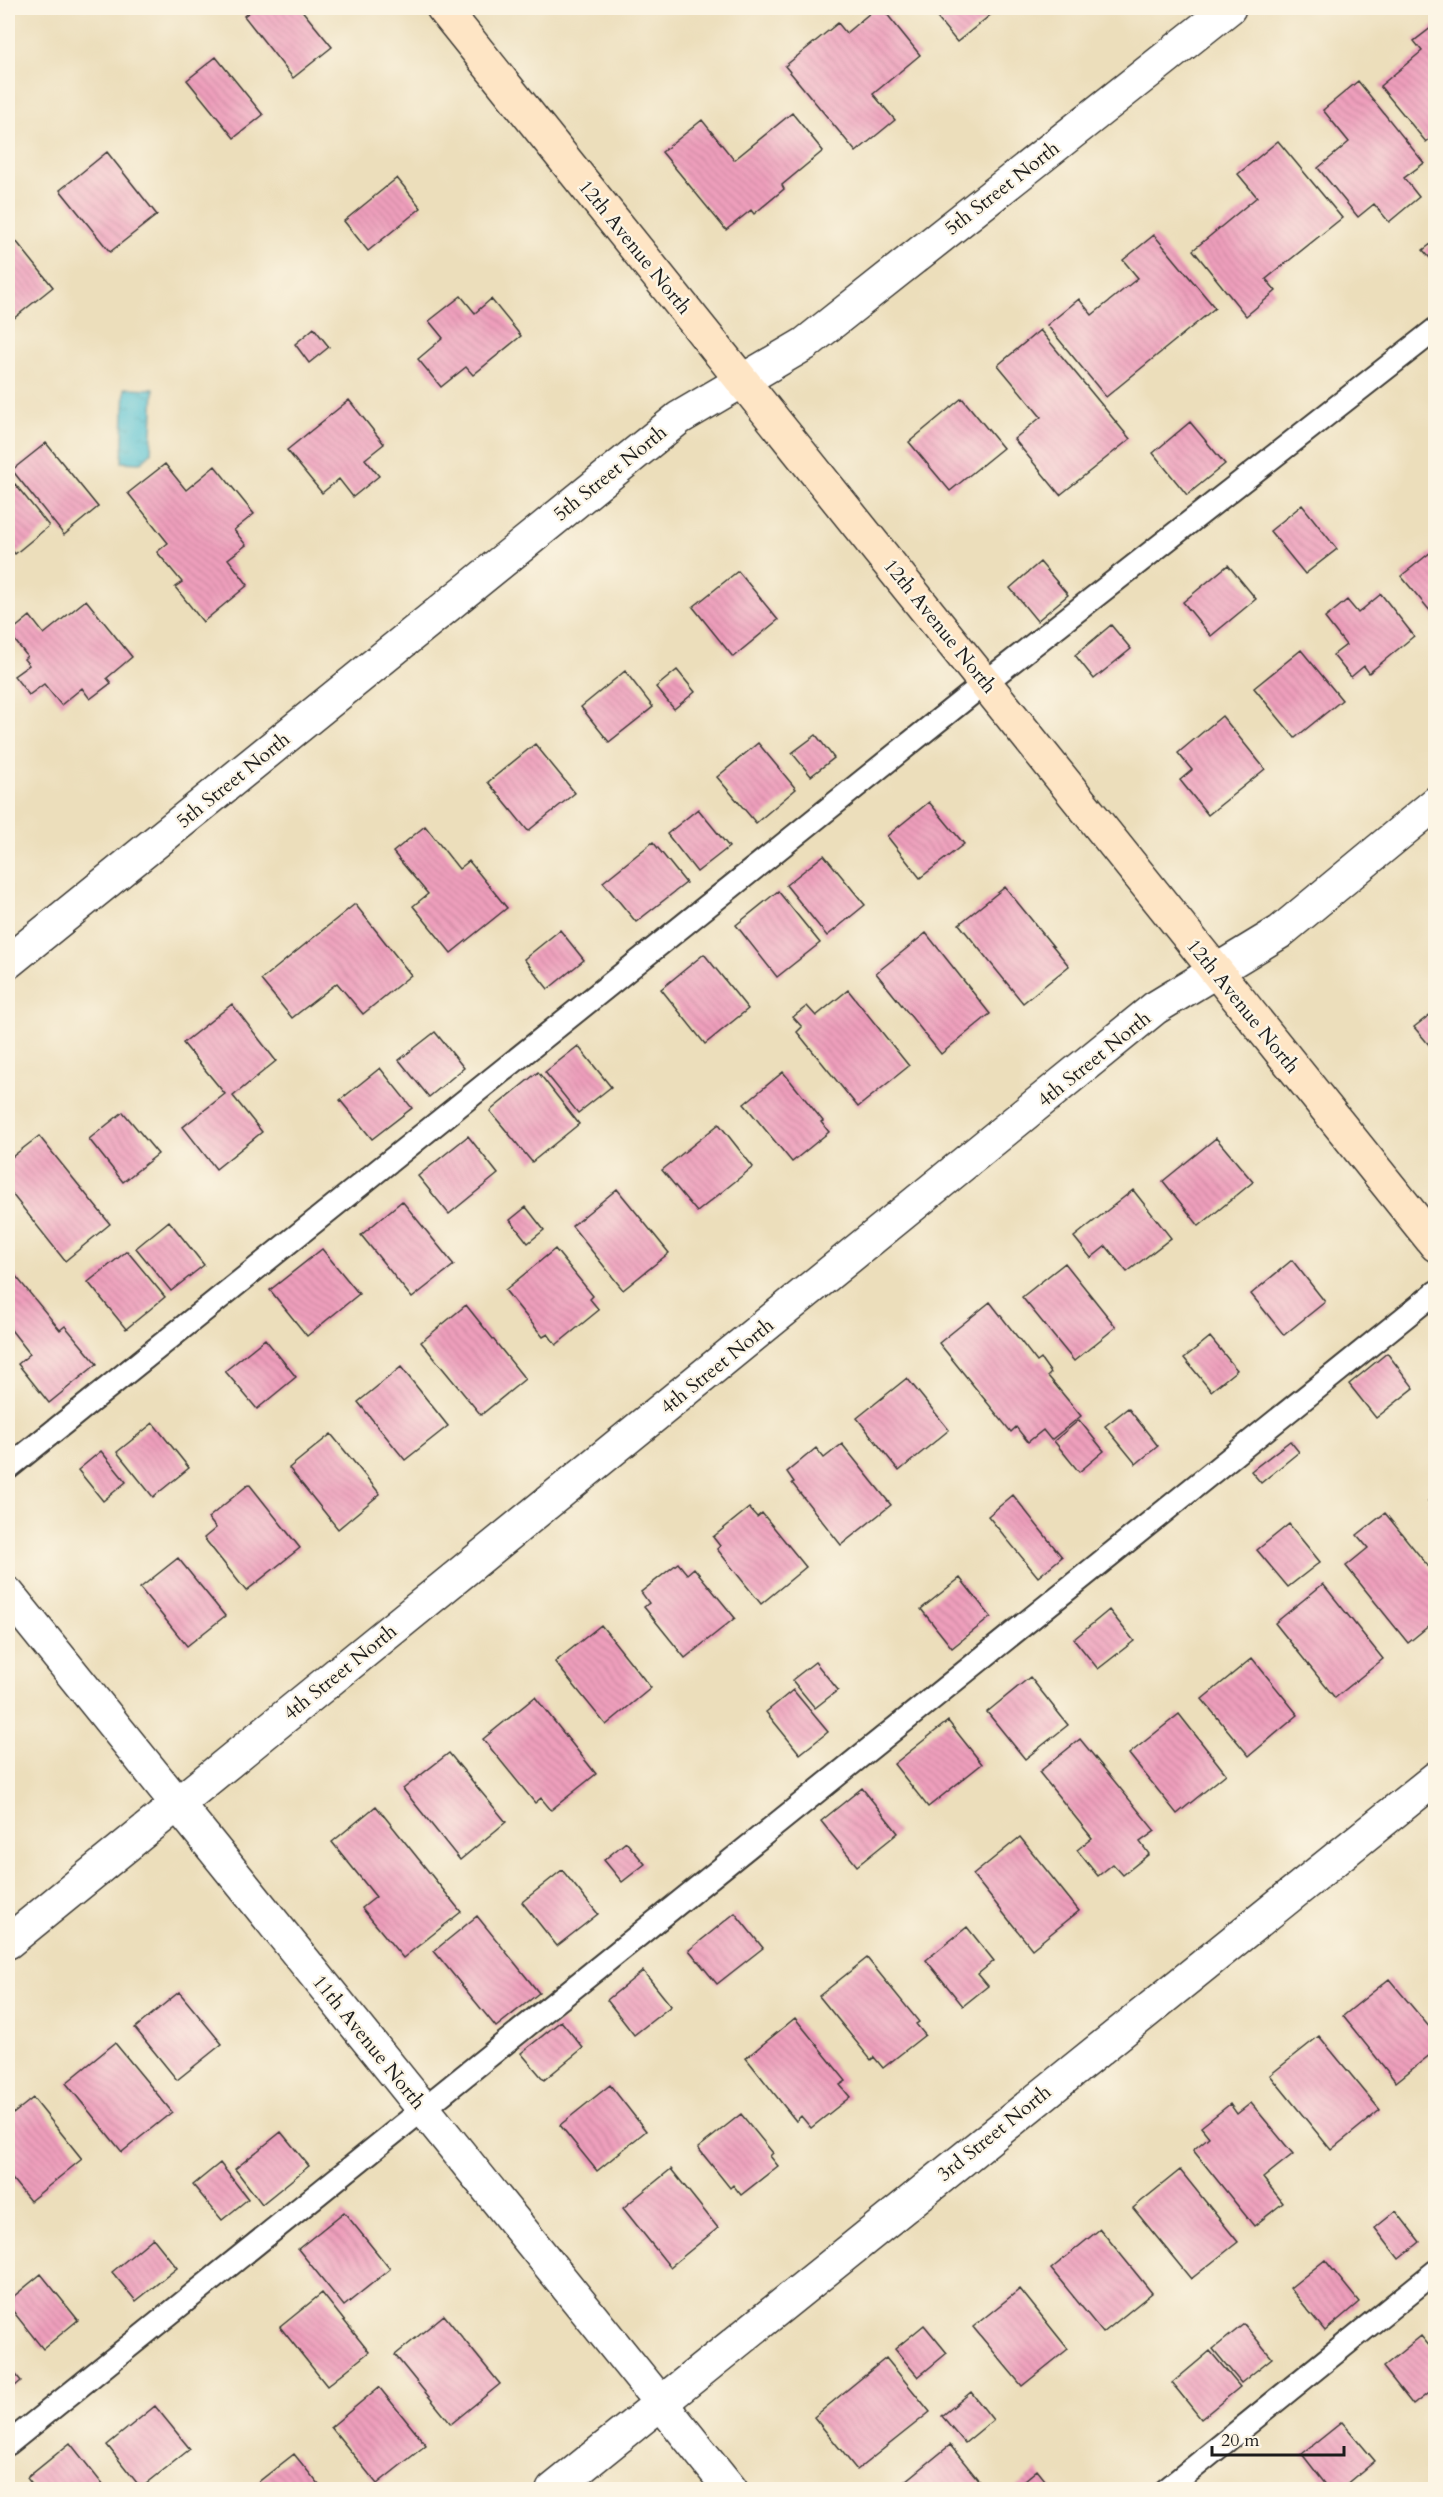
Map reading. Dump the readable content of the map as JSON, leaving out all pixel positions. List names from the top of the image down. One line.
{"streets":{"main road":["12th Avenue North"],"street":["5th Street North","4th Street North","11th Avenue North","3rd Street North"]},"crossings":[["5th Street North","12th Avenue North"],["12th Avenue North","4th Street North"],["4th Street North","11th Avenue North"],["11th Avenue North","3rd Street North"]],"scale_bar":"20 m"}
